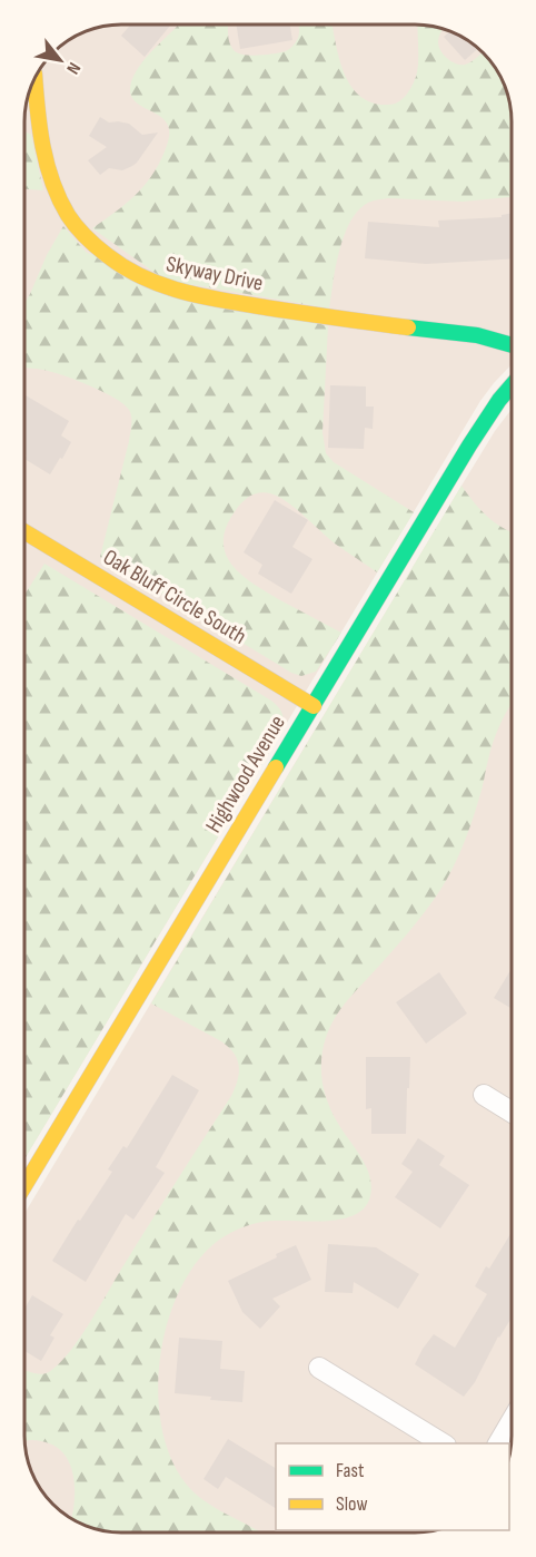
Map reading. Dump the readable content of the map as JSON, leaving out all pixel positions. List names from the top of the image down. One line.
{"streets":{"street":["Skyway Drive","Oak Bluff Circle South","Highwood Avenue"]},"crossings":[["Oak Bluff Circle South","Highwood Avenue"]],"legend":["Fast","Slow"],"north":"bottom right"}
